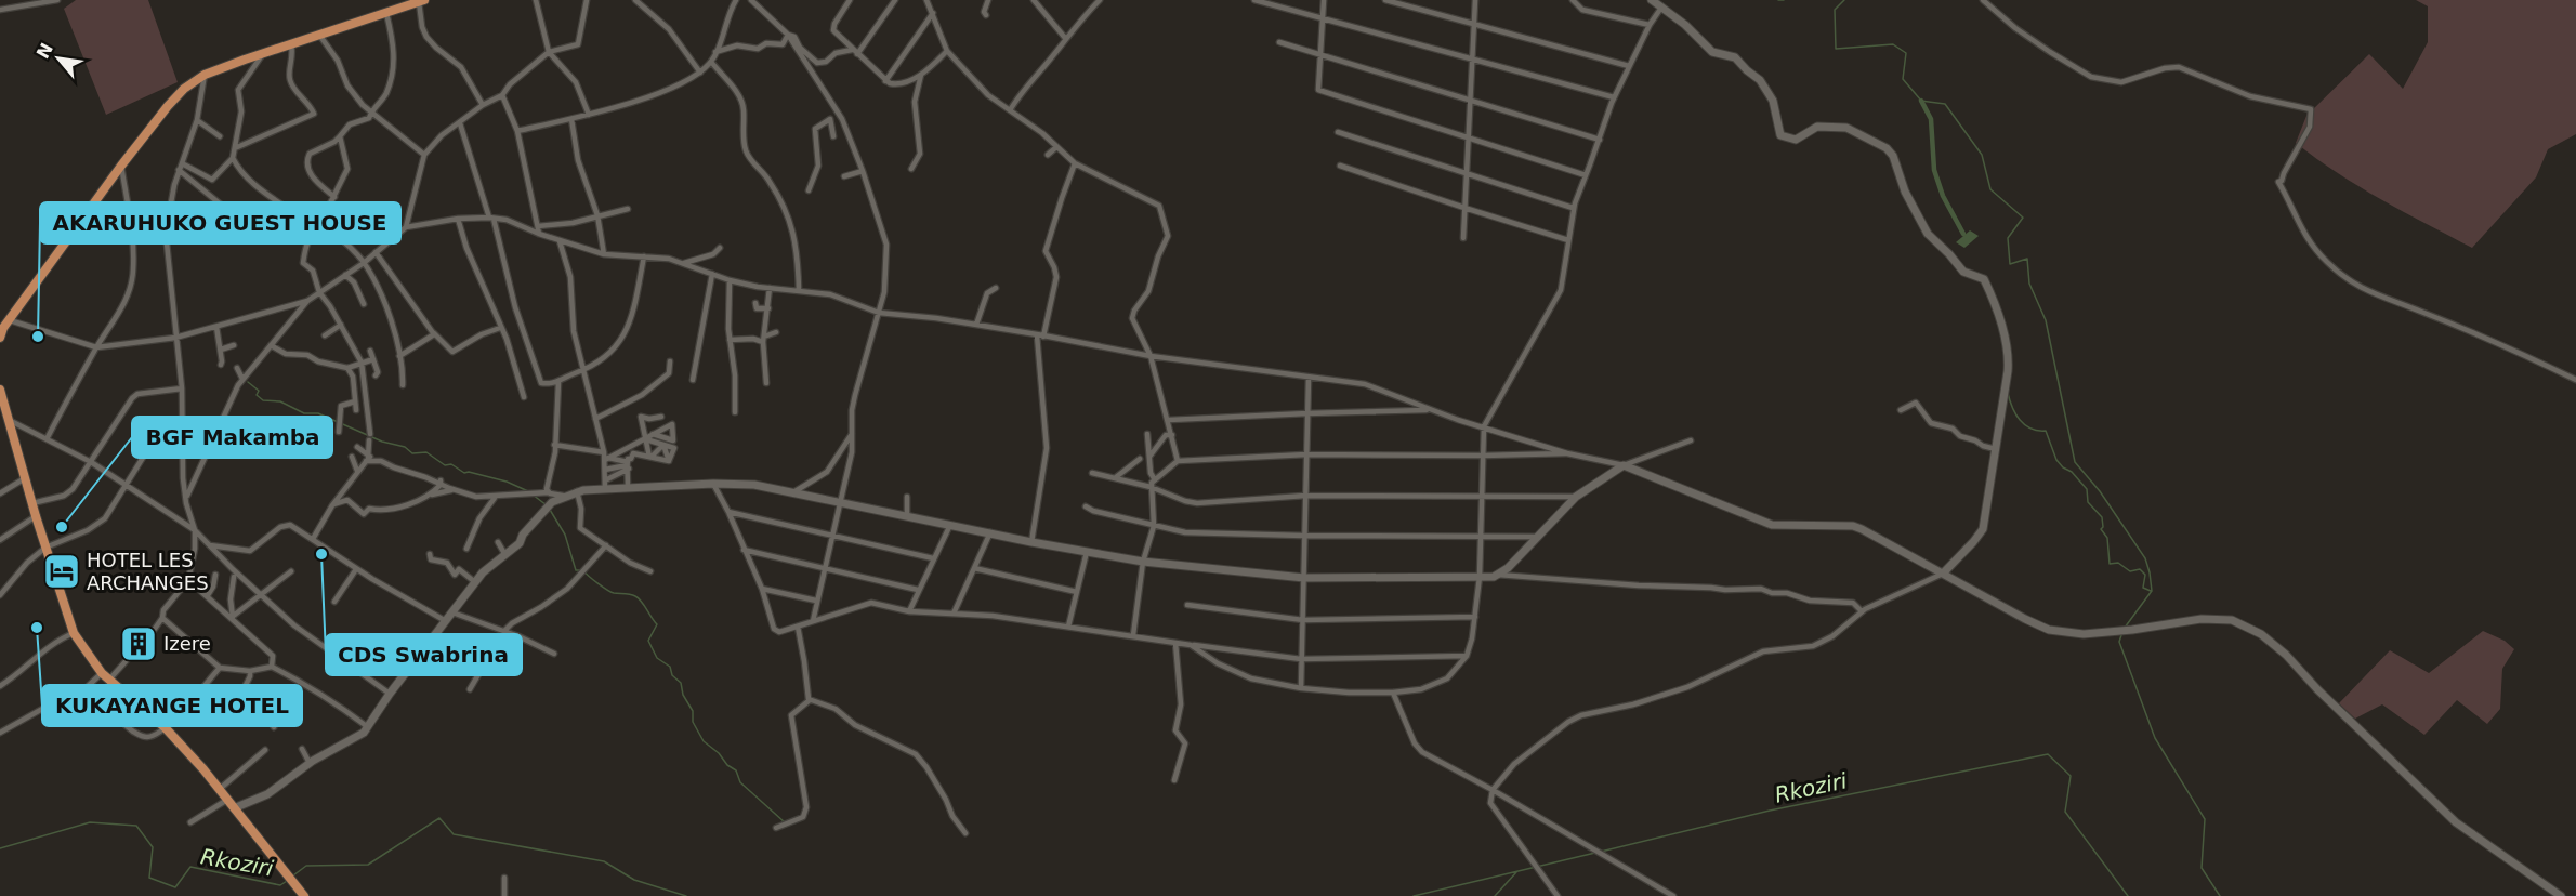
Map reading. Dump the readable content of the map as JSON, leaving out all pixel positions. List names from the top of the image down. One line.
{"water":["Rkoziri"],"places":{"other":["AKARUHUKO GUEST HOUSE","BGF Makamba","CDS Swabrina","KUKAYANGE HOTEL"],"hotel":["HOTEL LES ARCHANGES"],"building":["Izere"]},"north":"top left"}
